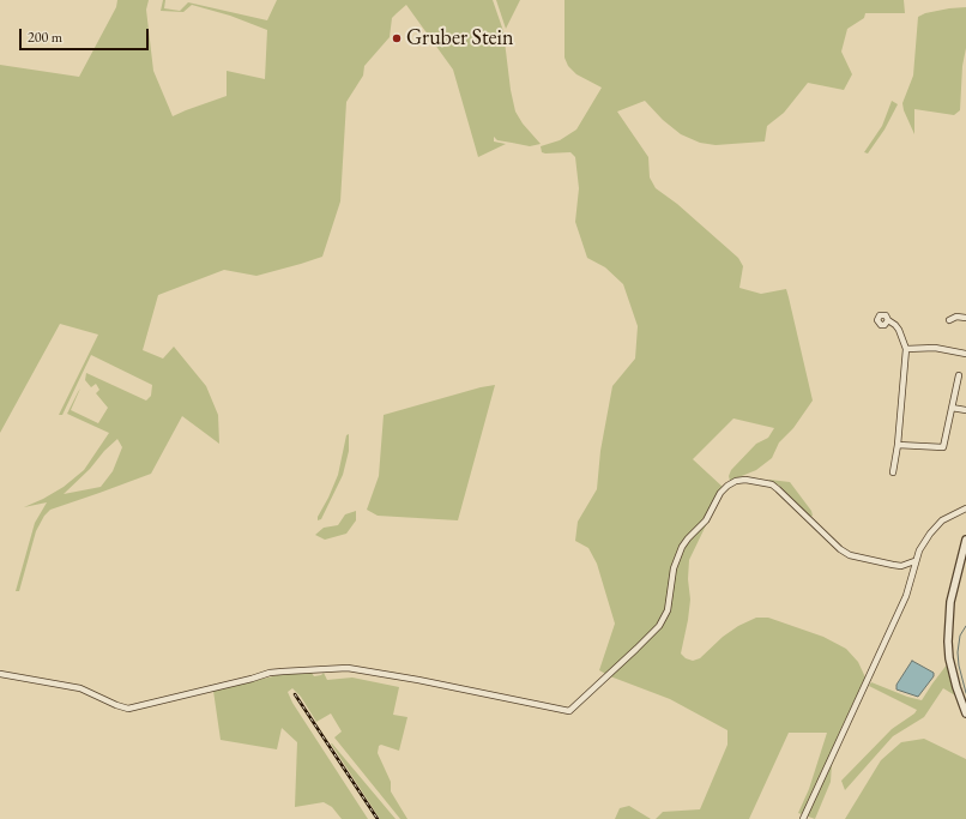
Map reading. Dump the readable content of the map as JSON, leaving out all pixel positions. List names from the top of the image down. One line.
{"places":["Gruber Stein"],"scale_bar":"200 m"}
